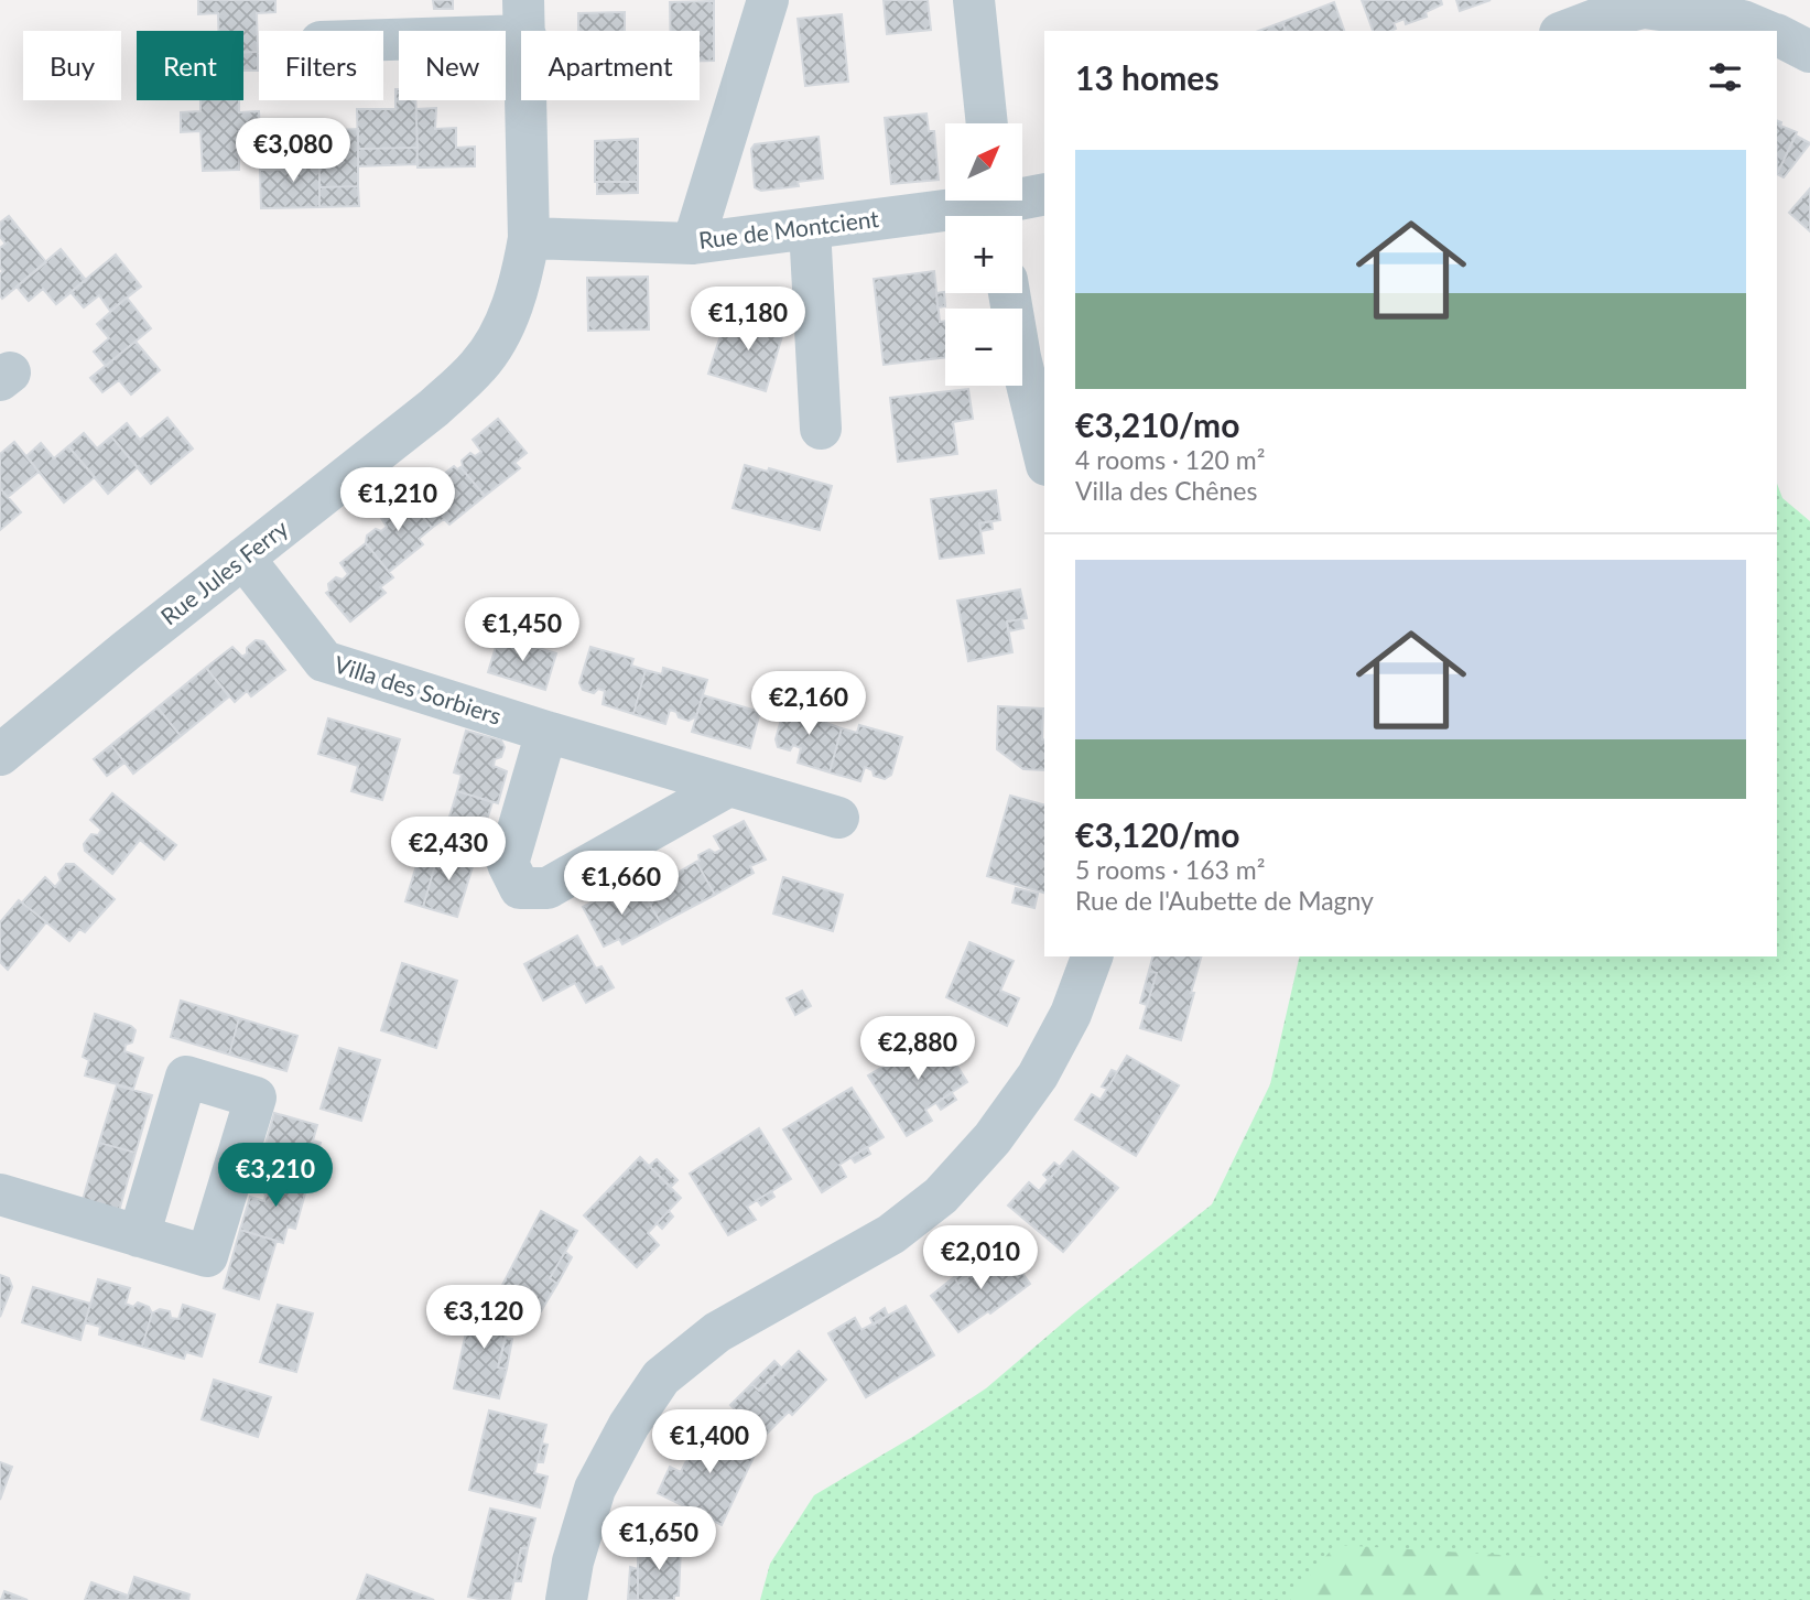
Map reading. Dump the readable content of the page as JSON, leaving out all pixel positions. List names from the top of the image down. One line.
{"streets":{"street":["Rue de Montcient","Rue Jules Ferry","Villa des Sorbiers"]},"crossings":[["Rue de Montcient","Rue Jules Ferry"],["Rue Jules Ferry","Villa des Sorbiers"]],"north":"top right","page":{"chip":["Buy","Rent","Filters","New","Apartment"],"heading":"13 homes","price":["€3,080","€1,180","€1,210","€1,450","€2,160","€2,430","€1,660","€2,880","€3,210","€2,010","€3,120","€1,400","€1,650"],"map_buttons":["+","−"],"list":[{"name":"€3,210/mo","note":"4 rooms · 120 m² · Villa des Chênes"},{"name":"€3,120/mo","note":"5 rooms · 163 m² · Rue de l'Aubette de Magny"}]}}
